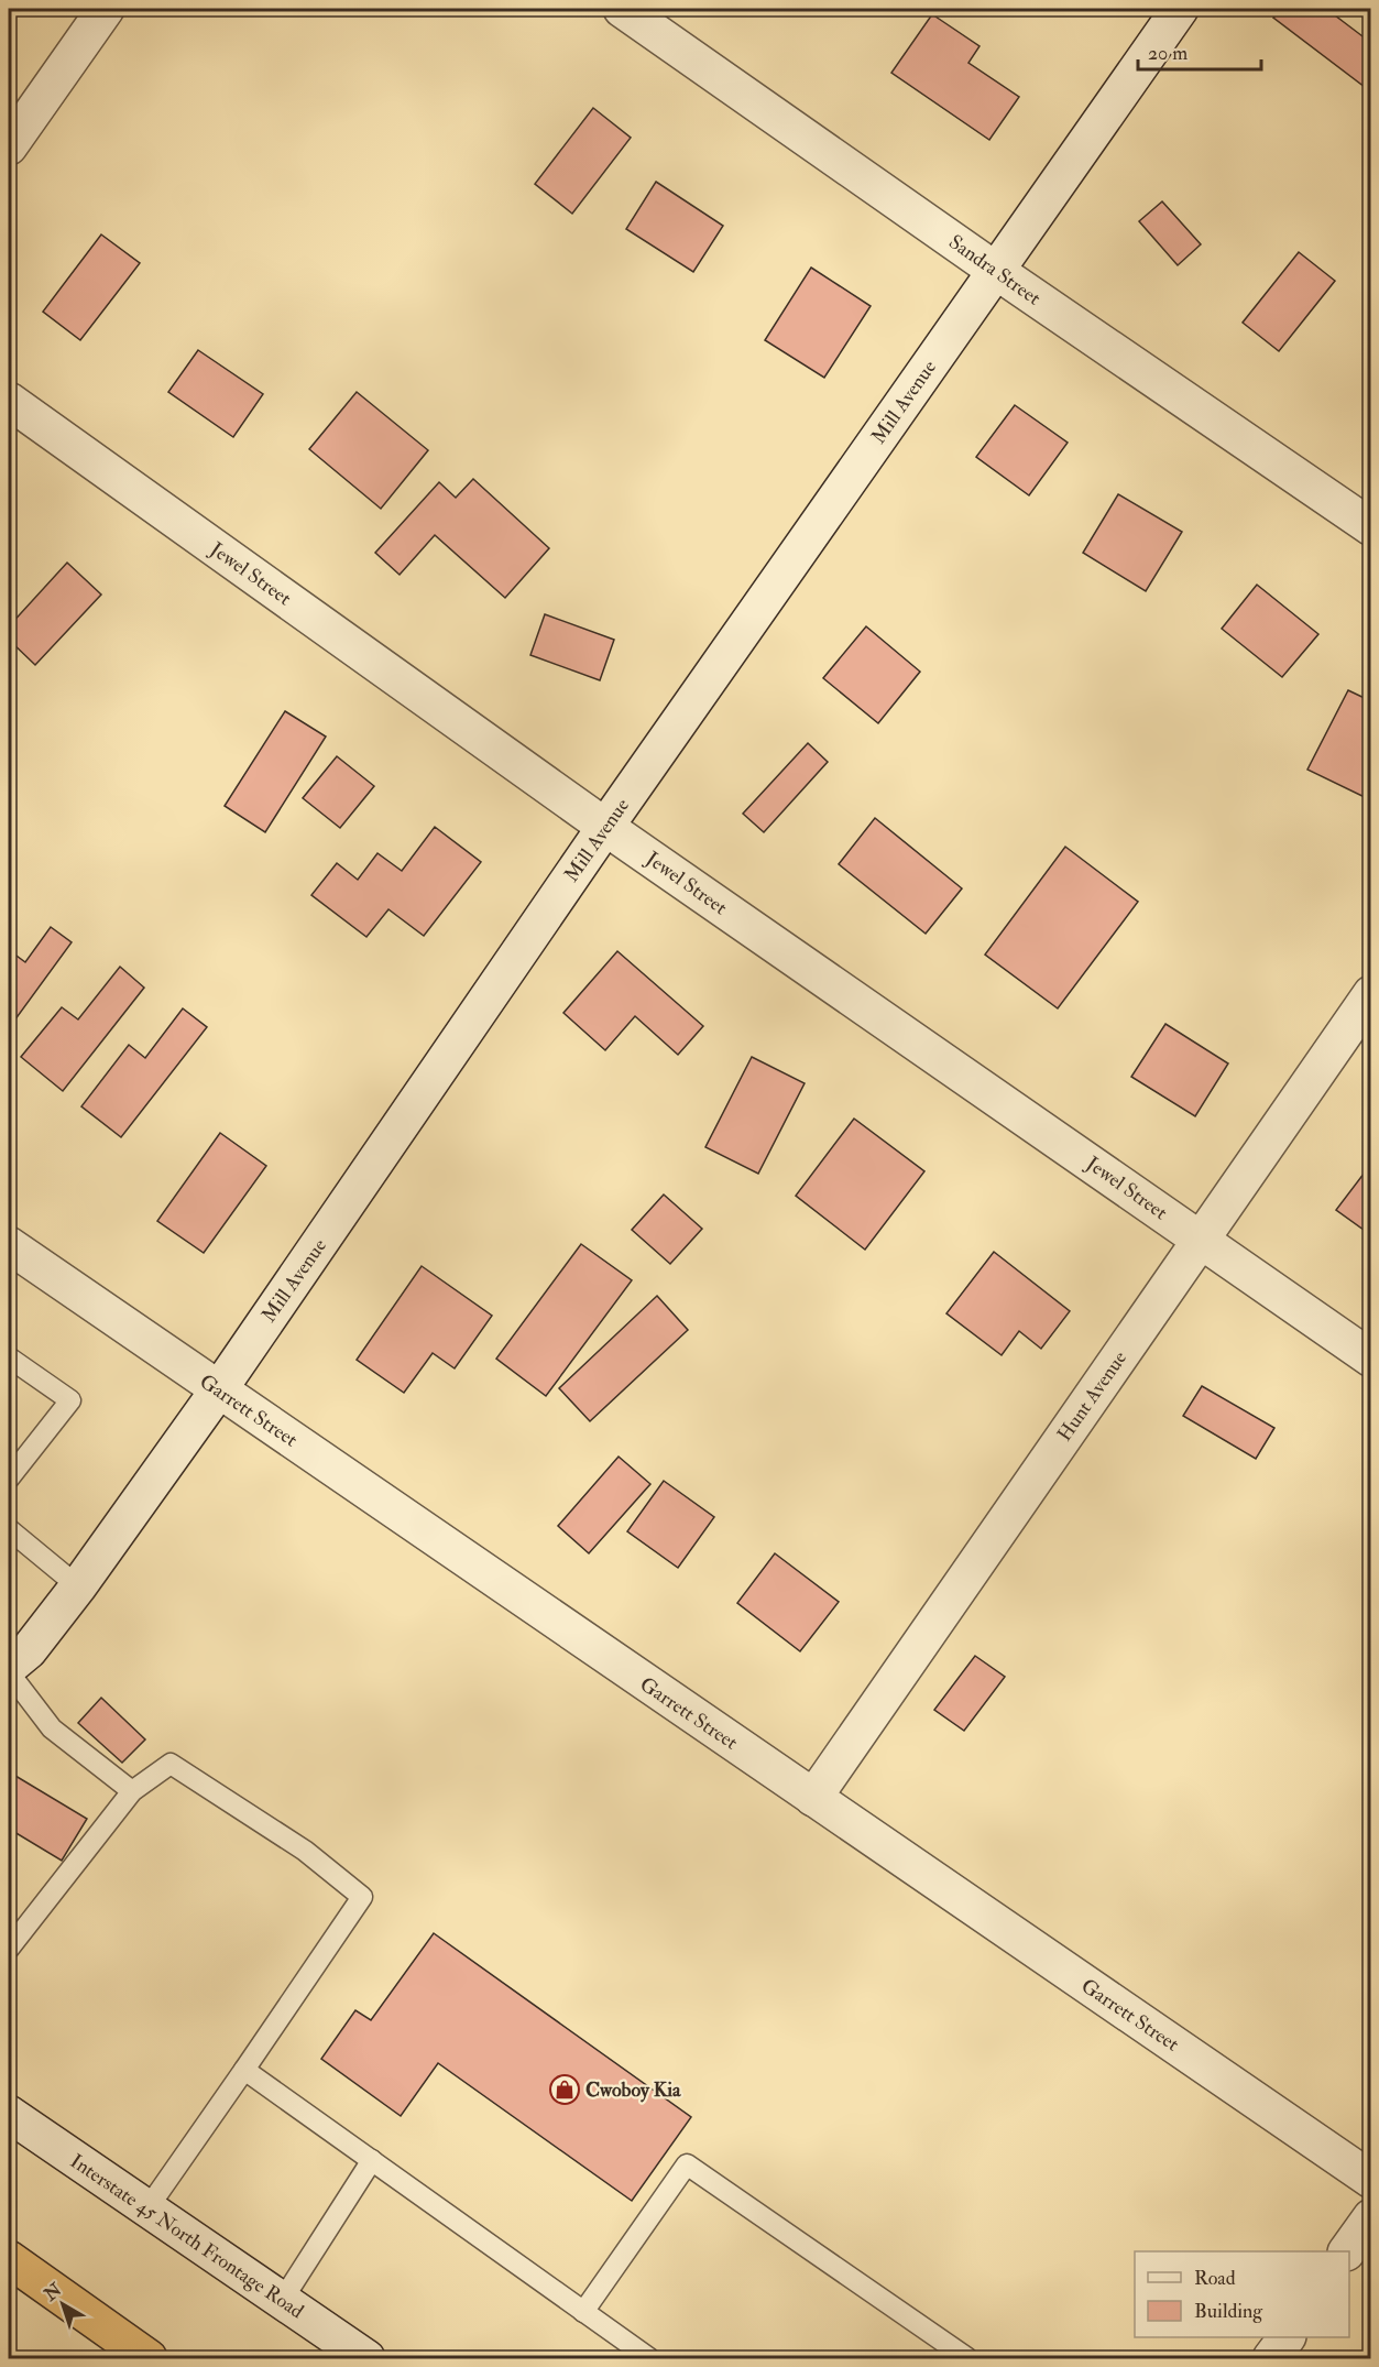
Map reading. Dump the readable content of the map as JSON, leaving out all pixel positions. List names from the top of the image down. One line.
{"streets":{"street":["Sandra Street","Mill Avenue","Jewel Street","Hunt Avenue","Garrett Street","Interstate 45 North Frontage Road"]},"crossings":[["Sandra Street","Mill Avenue"],["Mill Avenue","Jewel Street"],["Mill Avenue","Garrett Street"],["Jewel Street","Hunt Avenue"],["Hunt Avenue","Garrett Street"]],"places":{"shop":["Cwoboy Kia"]},"legend":["Road","Building"],"scale_bar":"20 m","north":"top left"}
